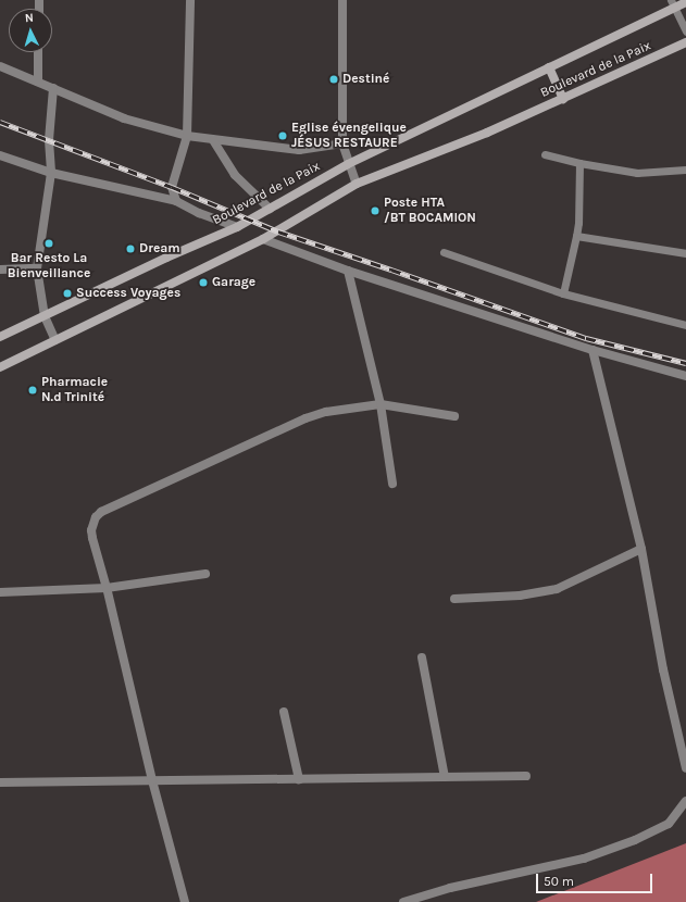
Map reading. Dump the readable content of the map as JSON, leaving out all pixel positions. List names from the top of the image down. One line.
{"streets":{"main road":["Boulevard de la Paix"]},"places":["Destiné","Eglise évengelique JÉSUS RESTAURE","Poste HTA /BT BOCAMION","Bar Resto La Bienveillance","Dream","Garage","Success Voyages","Pharmacie N.d Trinité"],"scale_bar":"50 m","north":"top"}
